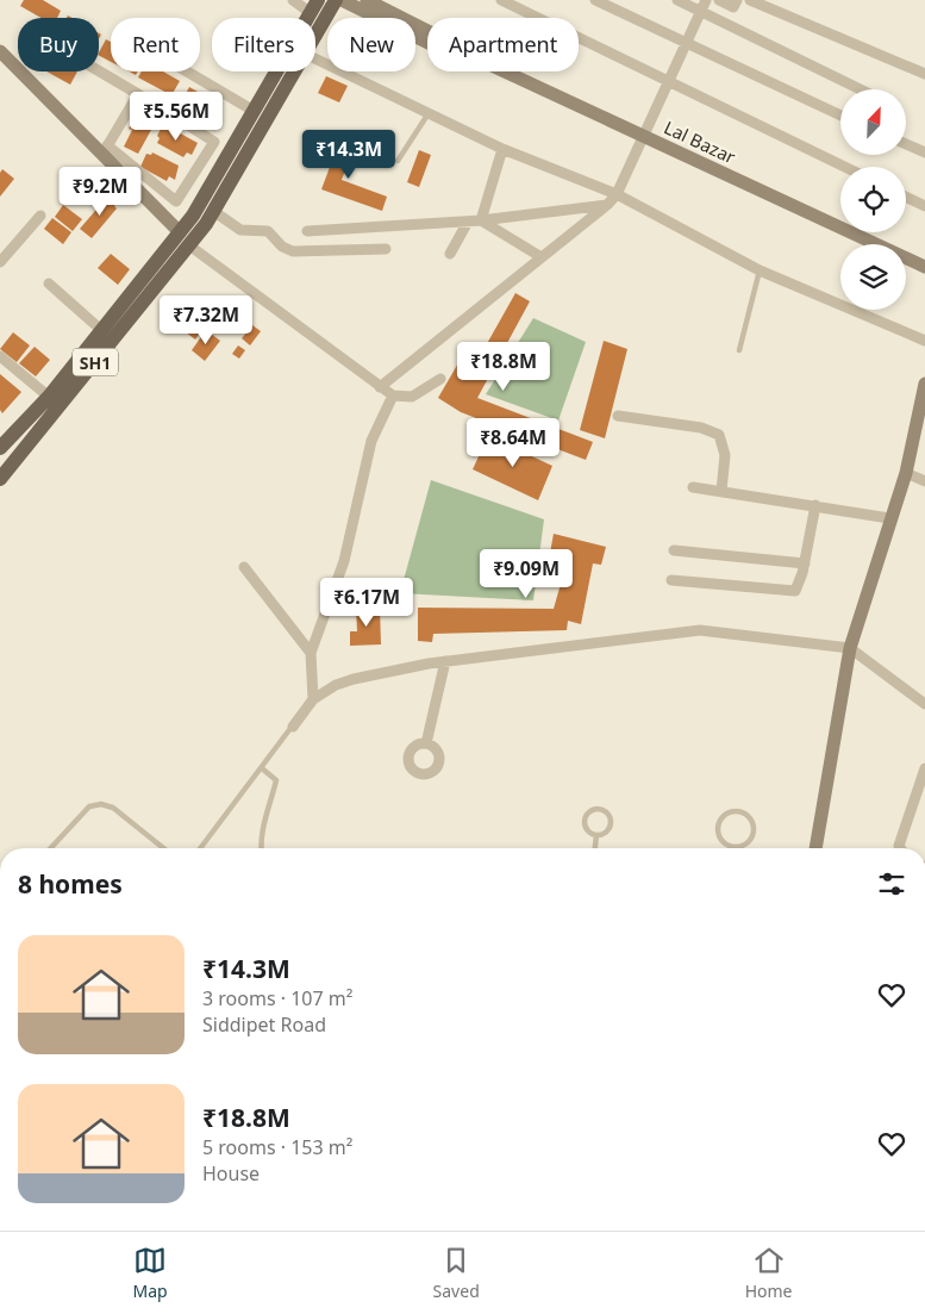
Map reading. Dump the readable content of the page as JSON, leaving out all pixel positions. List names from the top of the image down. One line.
{"streets":{"main road":["Lal Bazar","SH1"]},"north":"top right","page":{"chip":["Buy","Rent","Filters","New","Apartment"],"price":["₹5.56M","₹14.3M","₹9.2M","₹7.32M","₹18.8M","₹8.64M","₹9.09M","₹6.17M"],"heading":"8 homes","list":[{"name":"₹14.3M","note":"3 rooms · 107 m² · Siddipet Road"},{"name":"₹18.8M","note":"5 rooms · 153 m² · House"}],"tabs":["Map","Saved","Home"]}}
